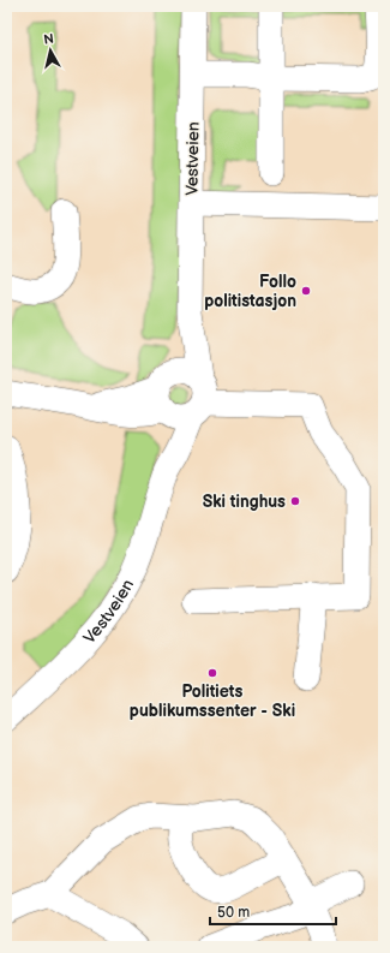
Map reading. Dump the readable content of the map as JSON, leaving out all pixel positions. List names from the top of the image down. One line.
{"streets":{"street":["Vestveien"]},"places":["Follo politistasjon","Ski tinghus","Politiets publikumssenter - Ski"],"scale_bar":"50 m","north":"top"}
